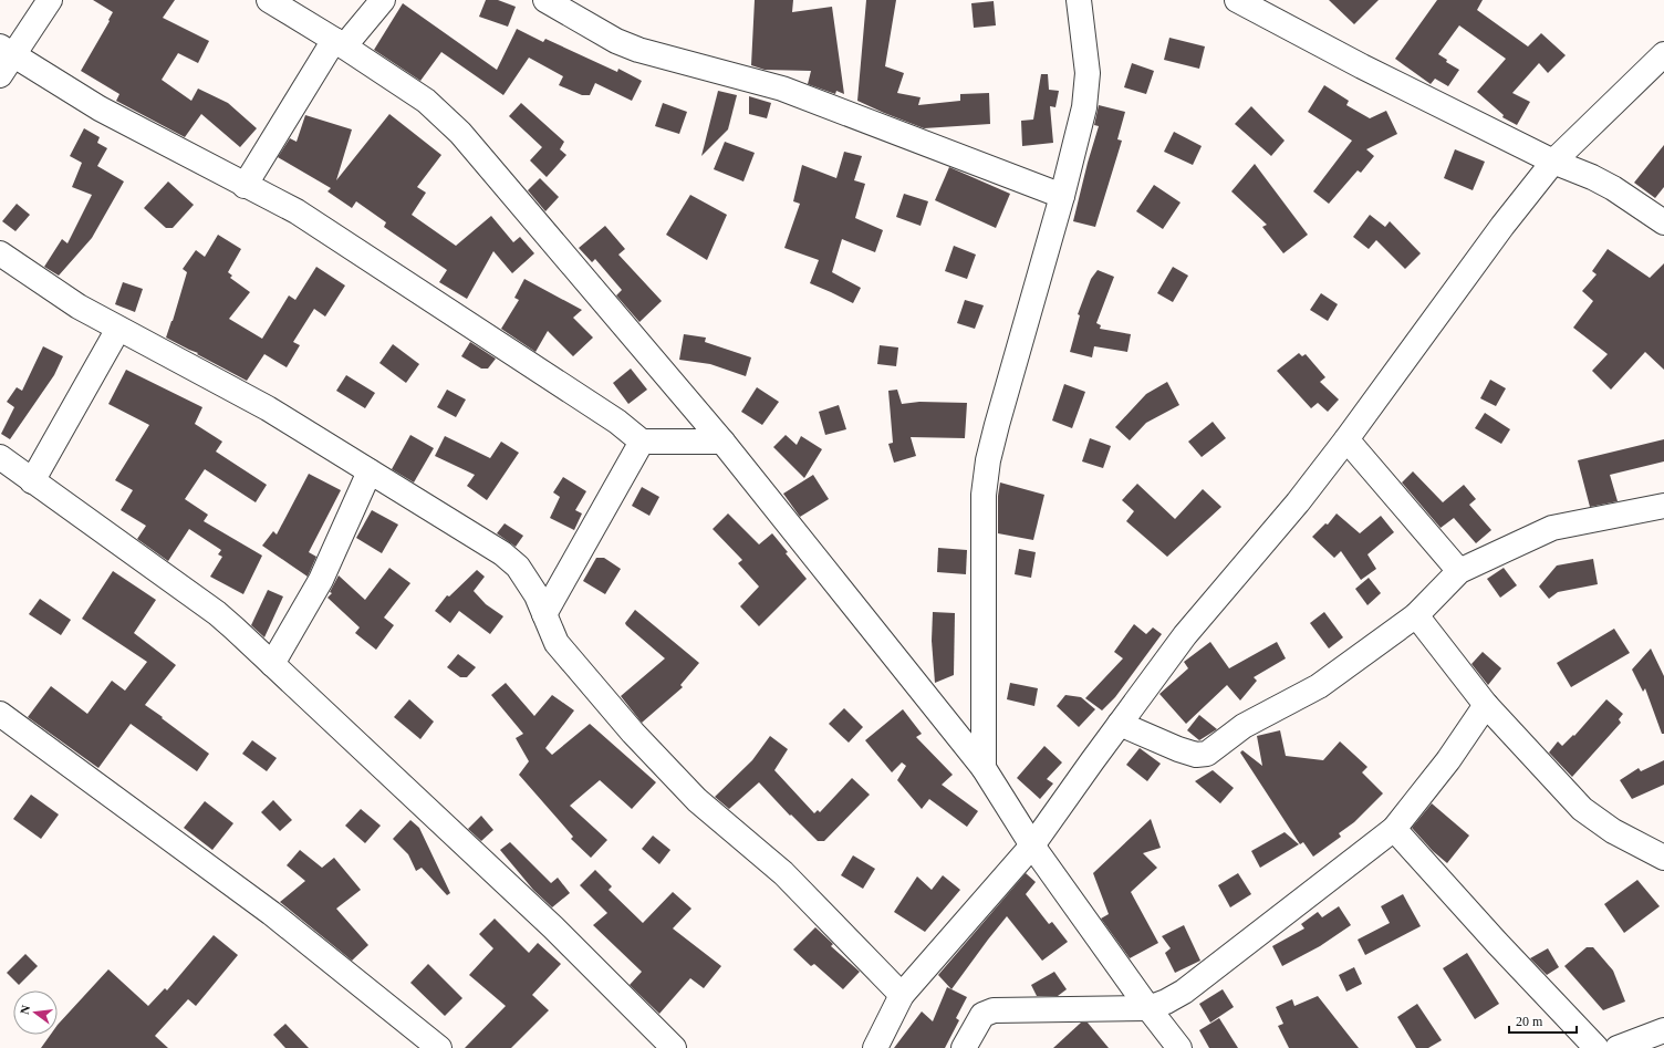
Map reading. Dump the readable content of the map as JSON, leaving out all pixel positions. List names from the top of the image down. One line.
{"scale_bar":"20 m","north":"left"}
